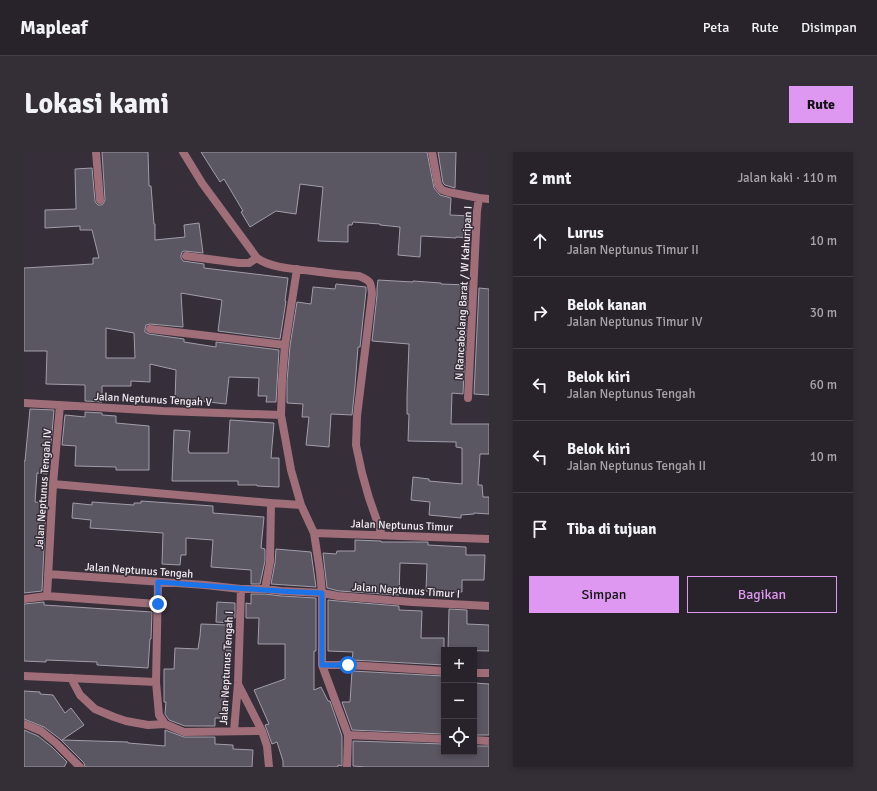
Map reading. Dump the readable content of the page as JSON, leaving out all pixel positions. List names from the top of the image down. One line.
{"streets":{"street":["N Rancabolang Barat / W Kahuripan I","Jalan Neptunus Tengah V","Jalan Neptunus Tengah IV","Jalan Neptunus Timur","Jalan Neptunus Tengah","Jalan Neptunus Timur I","Jalan Neptunus Tengah I"]},"crossings":[["Jalan Neptunus Tengah V","Jalan Neptunus Tengah IV"],["Jalan Neptunus Tengah IV","Jalan Neptunus Tengah"],["Jalan Neptunus Tengah","Jalan Neptunus Timur I"],["Jalan Neptunus Tengah","Jalan Neptunus Tengah I"]],"page":{"header":"Mapleaf","nav":["Peta","Rute","Disimpan"],"buttons":["Rute",["Simpan","Bagikan"]],"title":"Lokasi kami","heading":["2 mnt","Jalan kaki · 110 m"],"list":[["Lurus","Jalan Neptunus Timur II","10 m"],["Belok kanan","Jalan Neptunus Timur IV","30 m"],["Belok kiri","Jalan Neptunus Tengah","60 m"],["Belok kiri","Jalan Neptunus Tengah II","10 m"],"Tiba di tujuan"],"map_buttons":["+","−"]}}
